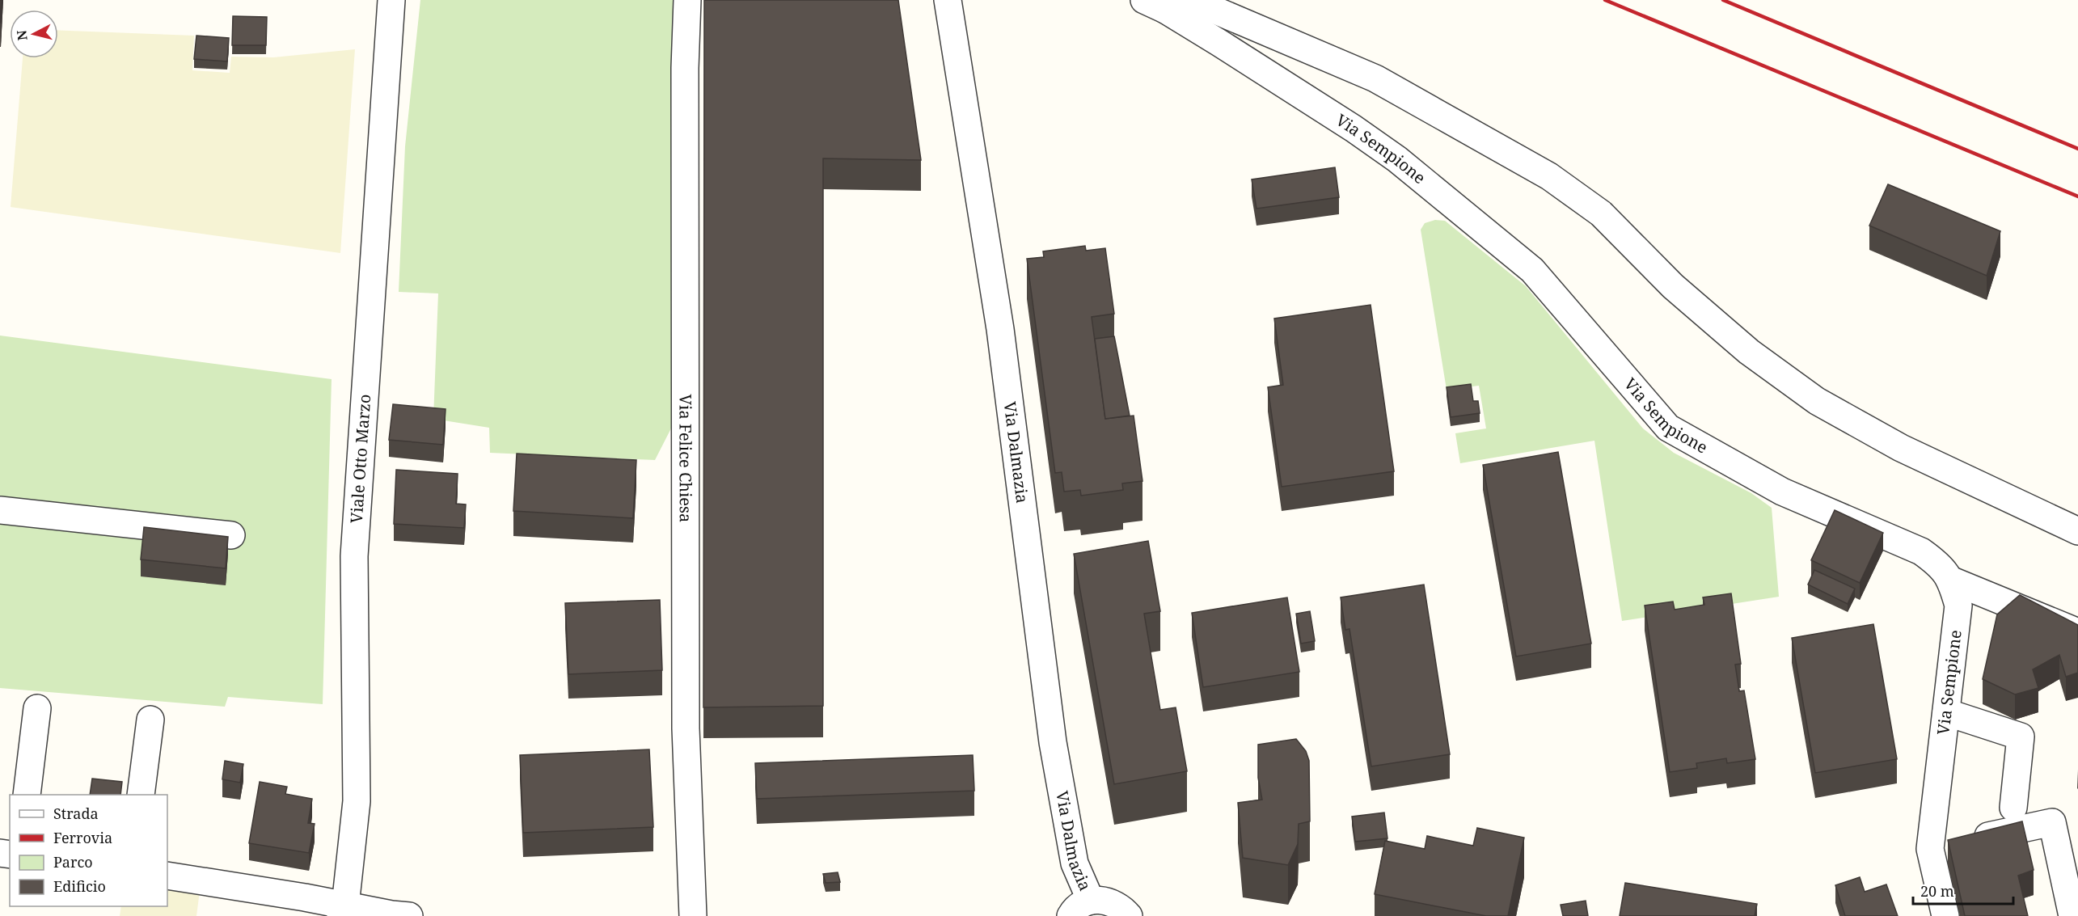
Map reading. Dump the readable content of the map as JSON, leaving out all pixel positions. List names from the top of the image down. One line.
{"streets":{"street":["Via Sempione","Via Dalmazia","Viale Otto Marzo","Via Felice Chiesa"]},"legend":["Strada","Ferrovia","Parco","Edificio"],"scale_bar":"20 m","north":"left"}
